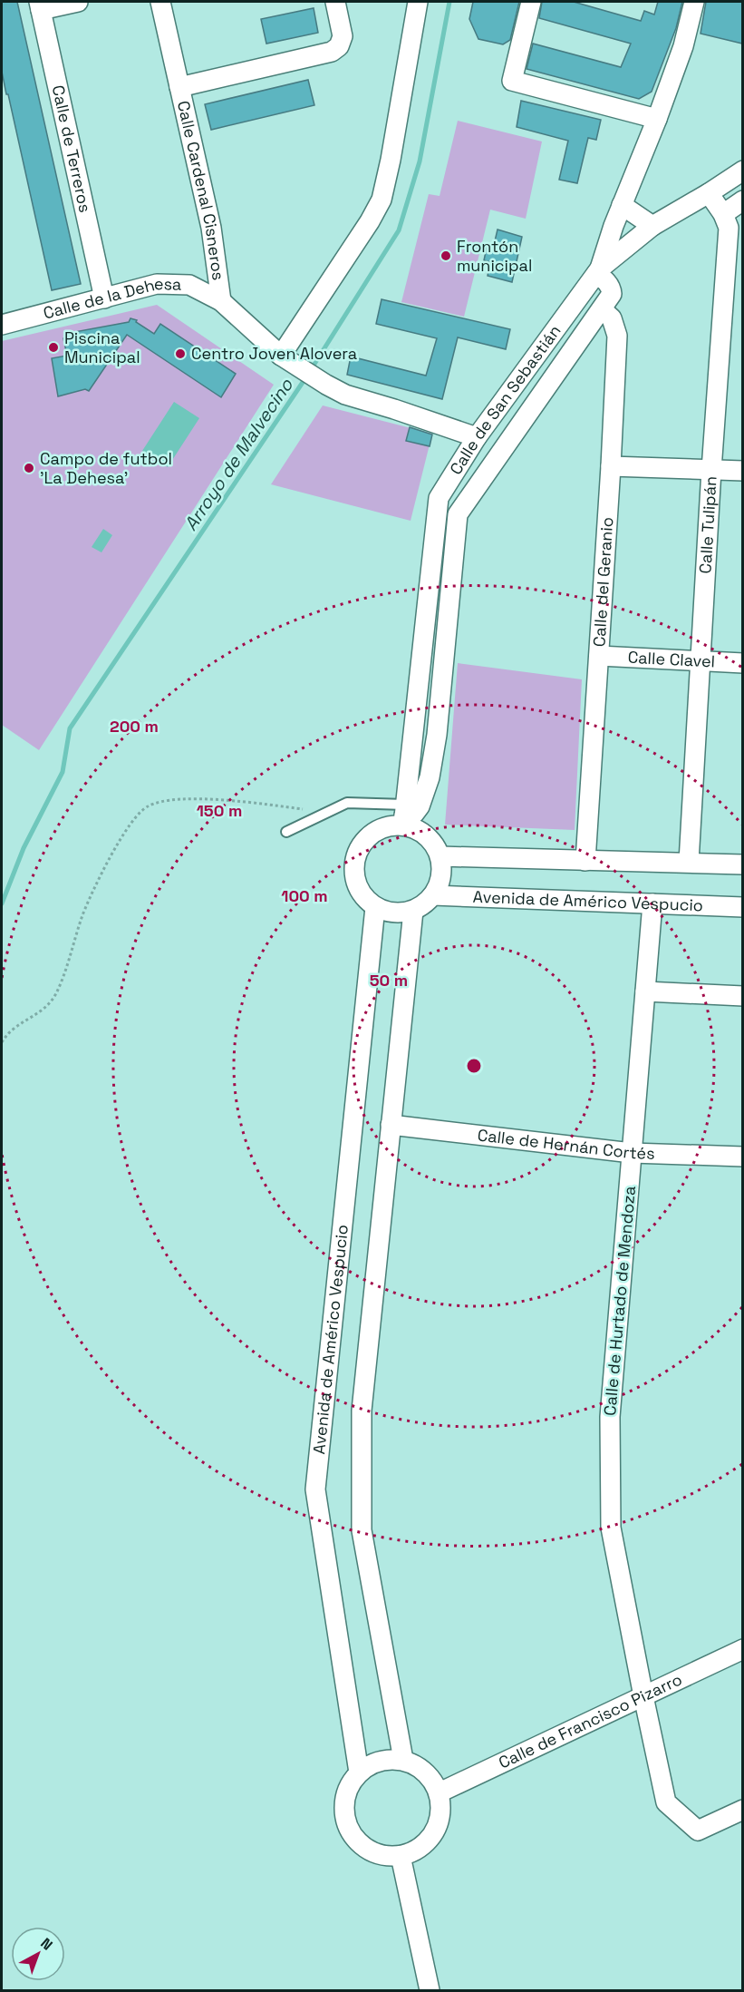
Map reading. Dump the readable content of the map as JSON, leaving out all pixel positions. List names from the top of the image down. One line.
{"streets":{"street":["Calle de Terreros","Calle Cardenal Cisneros","Calle de la Dehesa","Calle de San Sebastián","Calle Tulipán","Calle del Geranio","Calle Clavel","Avenida de Américo Vespucio","Calle de Hernán Cortés","Calle de Hurtado de Mendoza","Calle de Francisco Pizarro"]},"crossings":[["Calle de Terreros","Calle de la Dehesa"],["Calle Cardenal Cisneros","Calle de la Dehesa"],["Calle Cardenal Cisneros","Calle de San Sebastián"],["Calle de San Sebastián","Avenida de Américo Vespucio"],["Calle Tulipán","Calle Clavel"],["Calle del Geranio","Calle Clavel"],["Avenida de Américo Vespucio","Calle de Hurtado de Mendoza"],["Avenida de Américo Vespucio","Calle de Francisco Pizarro"],["Calle de Hernán Cortés","Calle de Hurtado de Mendoza"],["Calle de Hurtado de Mendoza","Calle de Francisco Pizarro"]],"water":["Arroyo de Malvecino"],"places":["Frontón municipal","Piscina Municipal","Centro Joven Alovera","Campo de futbol 'La Dehesa'"],"north":"top right","rings":["200 m","150 m","100 m","50 m"]}
